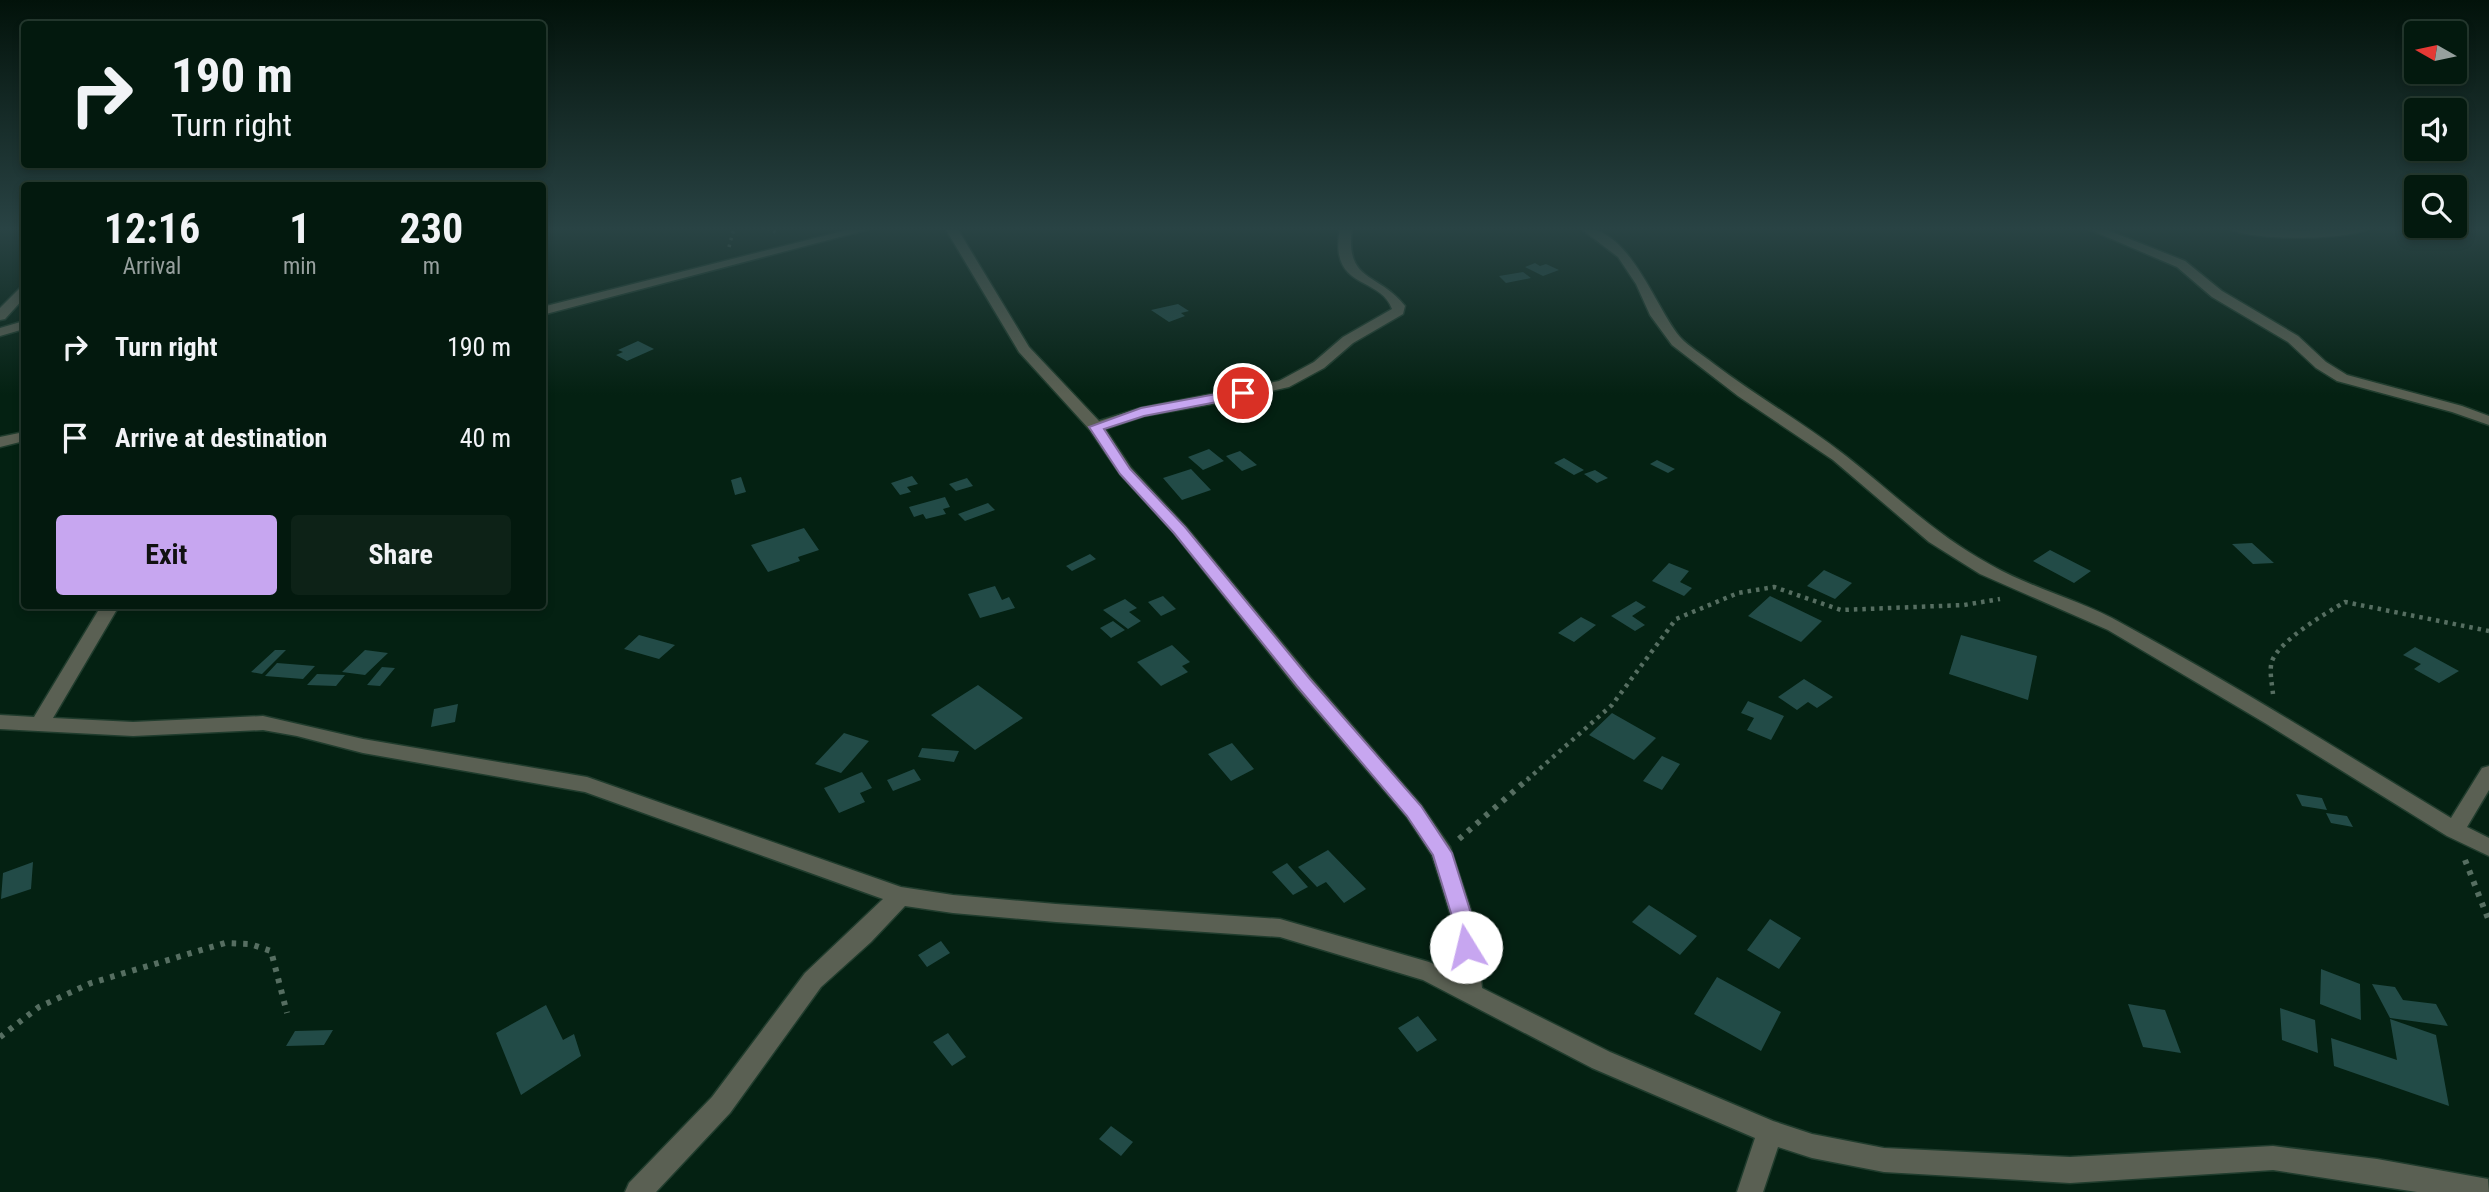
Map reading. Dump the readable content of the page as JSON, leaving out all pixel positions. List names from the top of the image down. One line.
{"north":"left","page":{"turn":["190 m","Turn right"],"eta":["12:16","Arrival","1","min","230","m"],"list":[{"name":"Turn right","value":"190 m"},{"name":"Arrive at destination","value":"40 m"}],"buttons":["Exit","Share"]}}
